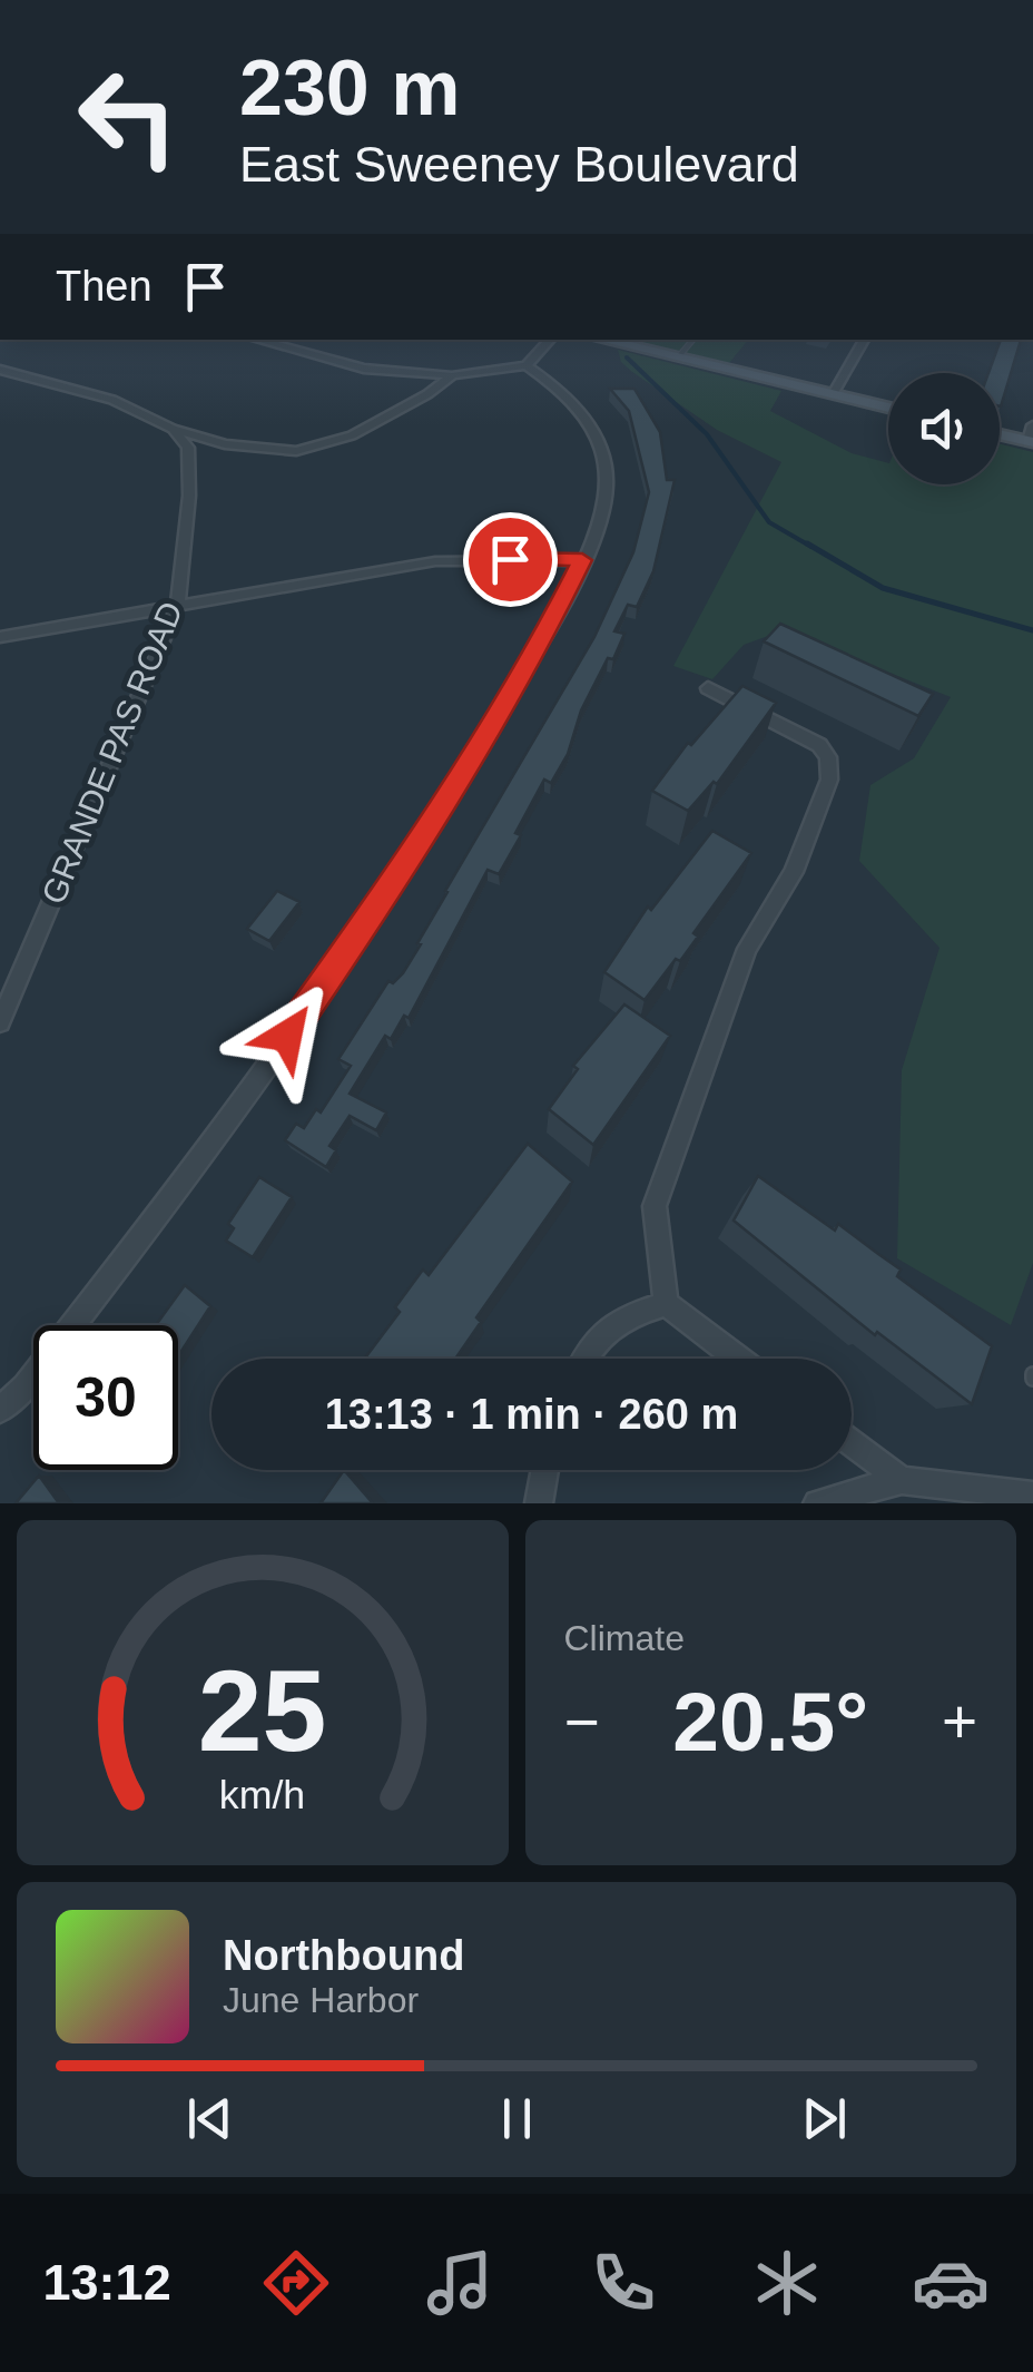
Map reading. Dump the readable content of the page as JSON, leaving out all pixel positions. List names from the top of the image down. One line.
{"streets":{"street":["GRANDE PAS ROAD"]},"page":{"turn":["230 m","East Sweeney Boulevard"],"then":"Then","limit":"30","trip":"13:13 · 1 min · 260 m","tile":"Climate","heat":["−","20.5°","+"],"song":["Northbound","June Harbor"],"tabs":"13:12","gauge":["25","km/h"]}}
